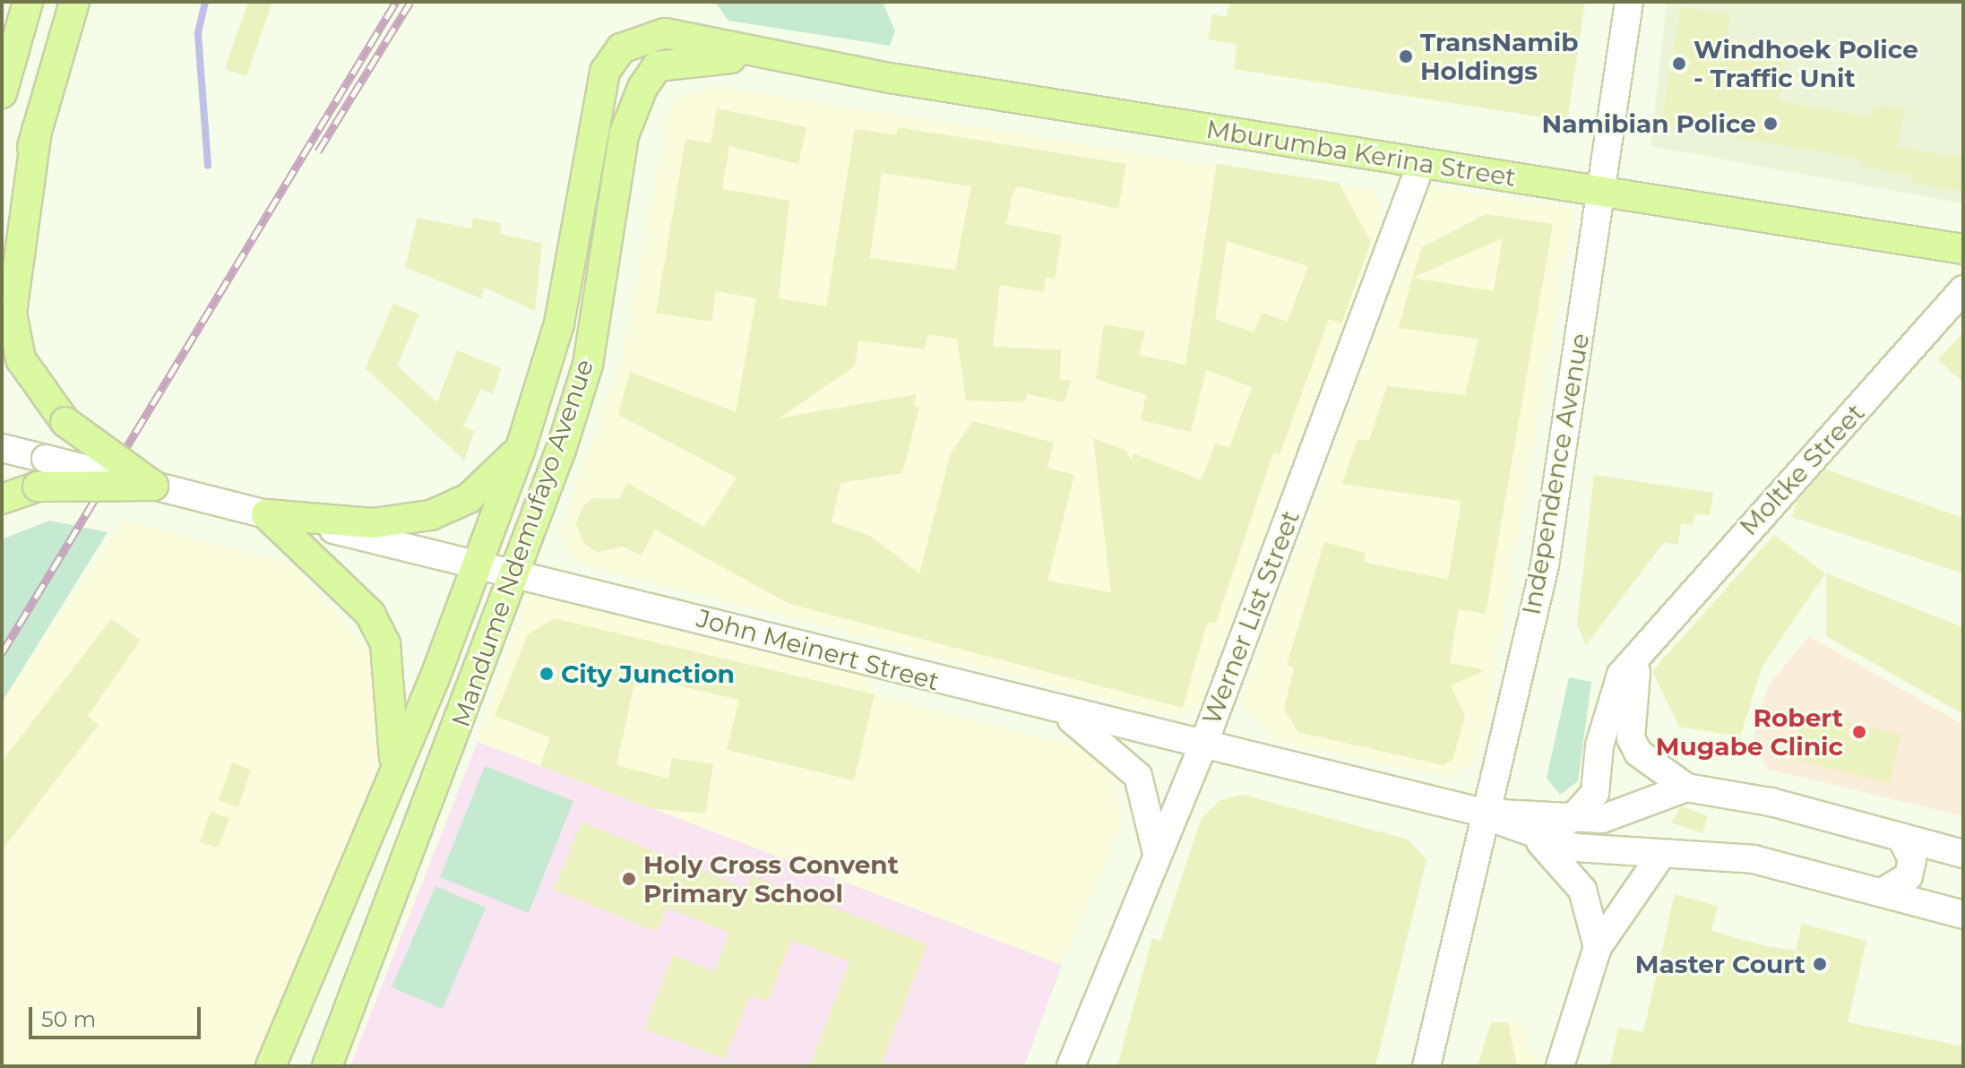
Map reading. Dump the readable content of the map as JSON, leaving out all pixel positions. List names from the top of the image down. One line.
{"streets":{"main road":["Mburumba Kerina Street","Mandume Ndemufayo Avenue"],"street":["Moltke Street","Independence Avenue","Werner List Street","John Meinert Street"]},"crossings":[["Mburumba Kerina Street","Independence Avenue"],["Mburumba Kerina Street","Mandume Ndemufayo Avenue"],["Mburumba Kerina Street","Werner List Street"],["Moltke Street","John Meinert Street"],["Independence Avenue","John Meinert Street"],["Mandume Ndemufayo Avenue","John Meinert Street"],["Werner List Street","John Meinert Street"]],"places":["TransNamib Holdings","Windhoek Police - Traffic Unit","Namibian Police","City Junction","Robert Mugabe Clinic","Holy Cross Convent Primary School","Master Court"],"scale_bar":"50 m"}
